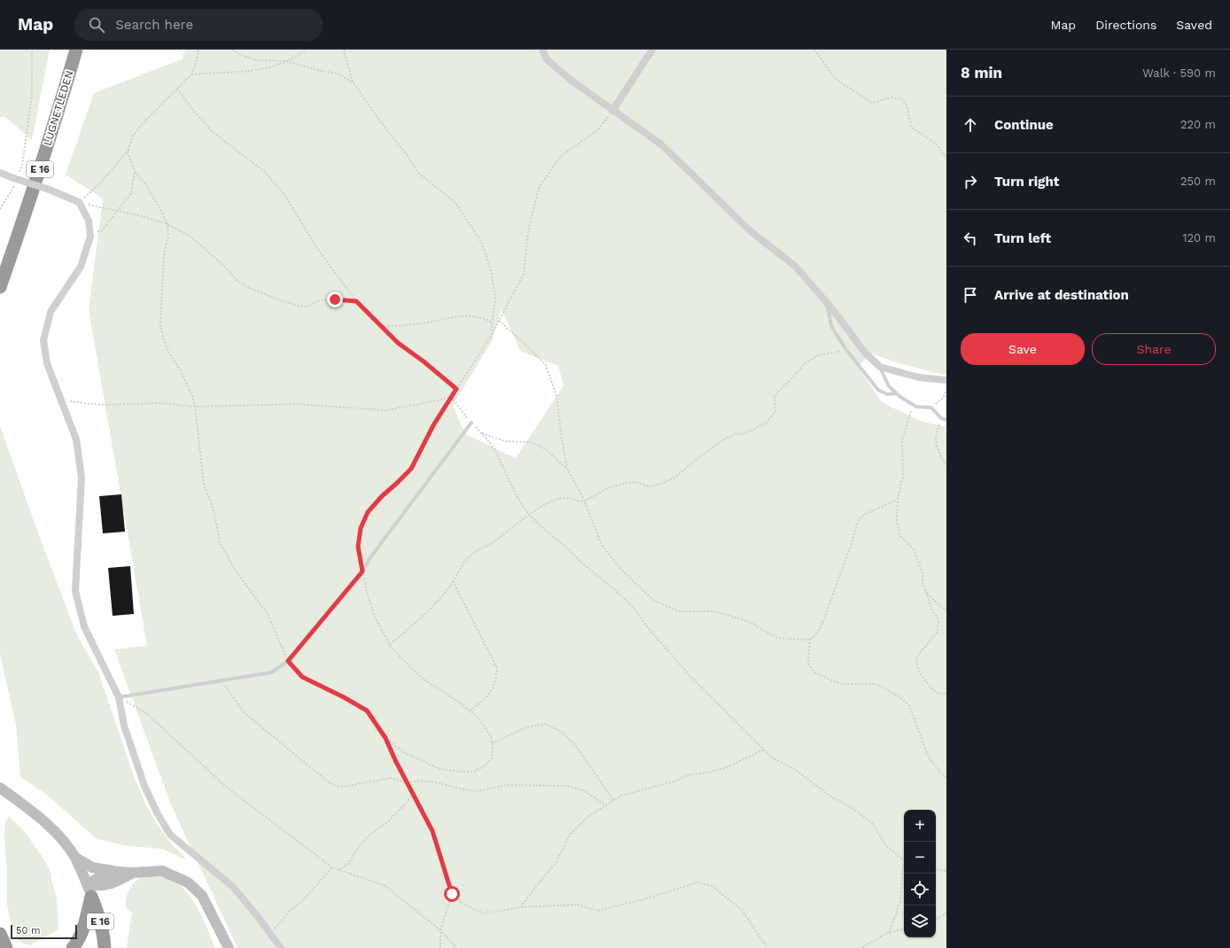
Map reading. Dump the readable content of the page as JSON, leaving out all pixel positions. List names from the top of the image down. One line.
{"streets":{"highway":["LUGNETLEDEN","E 16"]},"scale_bar":"50 m","page":{"header":"Map","search":"Search here","nav":["Map","Directions","Saved"],"heading":["8 min","Walk · 590 m"],"list":[["Continue","220 m"],["Turn right","250 m"],["Turn left","120 m"],"Arrive at destination"],"buttons":["Save","Share"],"map_buttons":["+","−"],"scale":"50 m"}}
